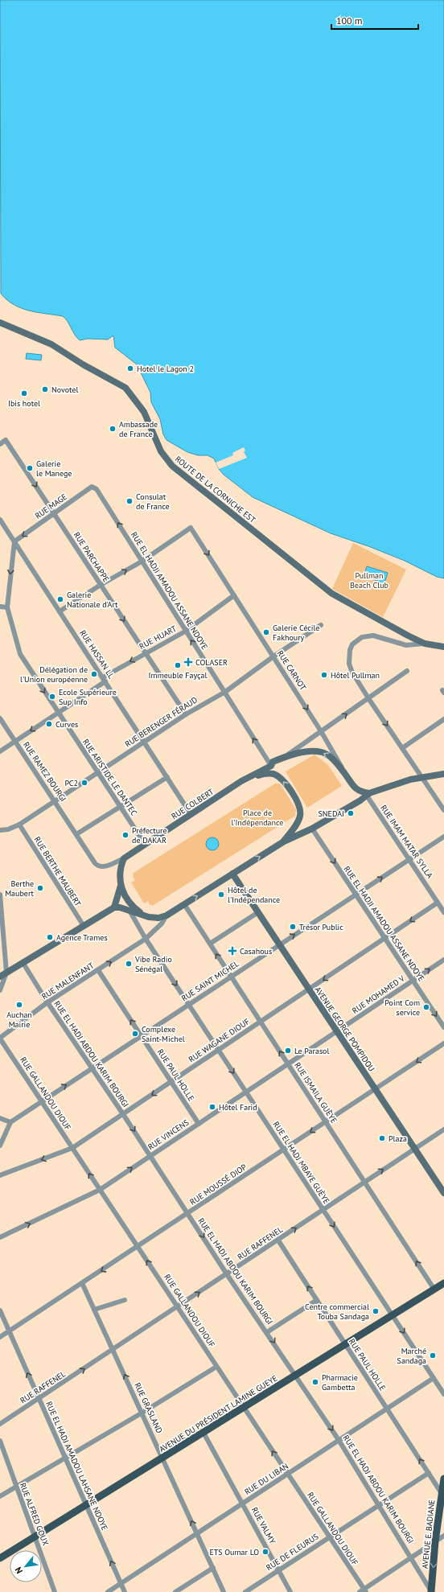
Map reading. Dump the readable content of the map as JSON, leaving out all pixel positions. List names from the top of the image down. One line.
{"streets":{"main road":["AVENUE DU PRÉSIDENT LAMINE GUEYE","AVENUE E. BADIANE"],"street":["ROUTE DE LA CORNICHE EST","RUE MAGE","RUE PARCHAPPE","RUE EL HADJI AMADOU ASSANE NDOYE","RUE HUART","RUE HASSAN LL","RUE CARNOT","RUE BERENGER FÉRAUD","RUE RAMEZ BOURGI","RUE ARISTIDE LE DANTEC","RUE COLBERT","RUE IMAM MATAR SYLLA","RUE BERTHE MAUBERT","RUE MALENFANT","RUE SAINT MICHEL","RUE MOHAMED V","AVENUE GEORGE POMPIDOU","RUE WAGANE DIOUF","RUE EL HADJ ABDOU KARIM BOURGI","RUE PAUL HOLLE","RUE ISMAILA GUÈYE","RUE GALLANDOU DIOUF","RUE VINCENS","RUE EL HADJ MBAYE GUÈYE","RUE MOUSSÉ DIOP","RUE RAFFENEL","RUE GRASLAND","RUE EL HADJ AMADOU LAHSANE NDOYE","RUE DU LIBAN","RUE ALFRED GOUX","RUE VALMY","RUE DE FLEURUS"]},"crossings":[["RUE MAGE","RUE PARCHAPPE"],["RUE MAGE","RUE EL HADJI AMADOU ASSANE NDOYE"],["RUE MAGE","RUE HASSAN LL"],["RUE MAGE","RUE ARISTIDE LE DANTEC"],["RUE PARCHAPPE","RUE HUART"],["RUE PARCHAPPE","RUE BERENGER FÉRAUD"],["RUE EL HADJI AMADOU ASSANE NDOYE","RUE HUART"],["RUE EL HADJI AMADOU ASSANE NDOYE","RUE CARNOT"],["RUE EL HADJI AMADOU ASSANE NDOYE","RUE BERENGER FÉRAUD"],["RUE EL HADJI AMADOU ASSANE NDOYE","RUE COLBERT"],["RUE EL HADJI AMADOU ASSANE NDOYE","RUE SAINT MICHEL"],["RUE EL HADJI AMADOU ASSANE NDOYE","RUE MOHAMED V"],["RUE EL HADJI AMADOU ASSANE NDOYE","RUE WAGANE DIOUF"],["RUE HUART","RUE HASSAN LL"],["RUE HUART","RUE CARNOT"],["RUE HUART","RUE RAMEZ BOURGI"],["RUE HUART","RUE ARISTIDE LE DANTEC"],["RUE HASSAN LL","RUE BERENGER FÉRAUD"],["RUE HASSAN LL","RUE ARISTIDE LE DANTEC"],["RUE HASSAN LL","RUE COLBERT"],["RUE CARNOT","RUE BERENGER FÉRAUD"],["RUE BERENGER FÉRAUD","RUE RAMEZ BOURGI"],["RUE BERENGER FÉRAUD","RUE ARISTIDE LE DANTEC"],["RUE BERENGER FÉRAUD","RUE BERTHE MAUBERT"],["RUE RAMEZ BOURGI","RUE COLBERT"],["RUE ARISTIDE LE DANTEC","RUE COLBERT"],["RUE IMAM MATAR SYLLA","RUE SAINT MICHEL"],["RUE IMAM MATAR SYLLA","RUE WAGANE DIOUF"],["RUE MALENFANT","RUE EL HADJ ABDOU KARIM BOURGI"],["RUE MALENFANT","RUE PAUL HOLLE"],["RUE MALENFANT","RUE GALLANDOU DIOUF"],["RUE MALENFANT","RUE EL HADJ MBAYE GUÈYE"],["RUE SAINT MICHEL","AVENUE GEORGE POMPIDOU"],["RUE SAINT MICHEL","RUE EL HADJ ABDOU KARIM BOURGI"],["RUE SAINT MICHEL","RUE PAUL HOLLE"],["RUE SAINT MICHEL","RUE ISMAILA GUÈYE"],["RUE SAINT MICHEL","RUE GALLANDOU DIOUF"],["RUE SAINT MICHEL","RUE EL HADJ MBAYE GUÈYE"],["RUE MOHAMED V","AVENUE GEORGE POMPIDOU"],["RUE MOHAMED V","RUE VINCENS"],["AVENUE GEORGE POMPIDOU","RUE WAGANE DIOUF"],["AVENUE GEORGE POMPIDOU","RUE VINCENS"],["AVENUE GEORGE POMPIDOU","RUE MOUSSÉ DIOP"],["AVENUE GEORGE POMPIDOU","RUE RAFFENEL"],["RUE WAGANE DIOUF","RUE EL HADJ ABDOU KARIM BOURGI"],["RUE WAGANE DIOUF","RUE PAUL HOLLE"],["RUE WAGANE DIOUF","RUE ISMAILA GUÈYE"],["RUE WAGANE DIOUF","RUE GALLANDOU DIOUF"],["RUE WAGANE DIOUF","RUE EL HADJ MBAYE GUÈYE"],["RUE EL HADJ ABDOU KARIM BOURGI","RUE VINCENS"],["RUE EL HADJ ABDOU KARIM BOURGI","RUE MOUSSÉ DIOP"],["RUE EL HADJ ABDOU KARIM BOURGI","RUE RAFFENEL"],["RUE EL HADJ ABDOU KARIM BOURGI","AVENUE DU PRÉSIDENT LAMINE GUEYE"],["RUE EL HADJ ABDOU KARIM BOURGI","RUE DU LIBAN"],["RUE EL HADJ ABDOU KARIM BOURGI","AVENUE E. BADIANE"],["RUE EL HADJ ABDOU KARIM BOURGI","RUE DE FLEURUS"],["RUE PAUL HOLLE","RUE VINCENS"],["RUE PAUL HOLLE","RUE RAFFENEL"],["RUE PAUL HOLLE","AVENUE DU PRÉSIDENT LAMINE GUEYE"],["RUE PAUL HOLLE","RUE DU LIBAN"],["RUE PAUL HOLLE","AVENUE E. BADIANE"],["RUE PAUL HOLLE","RUE DE FLEURUS"],["RUE ISMAILA GUÈYE","RUE VINCENS"],["RUE ISMAILA GUÈYE","RUE MOUSSÉ DIOP"],["RUE ISMAILA GUÈYE","RUE RAFFENEL"],["RUE ISMAILA GUÈYE","AVENUE DU PRÉSIDENT LAMINE GUEYE"],["RUE GALLANDOU DIOUF","RUE VINCENS"],["RUE GALLANDOU DIOUF","RUE MOUSSÉ DIOP"],["RUE GALLANDOU DIOUF","RUE RAFFENEL"],["RUE GALLANDOU DIOUF","AVENUE DU PRÉSIDENT LAMINE GUEYE"],["RUE GALLANDOU DIOUF","RUE DU LIBAN"],["RUE GALLANDOU DIOUF","RUE DE FLEURUS"],["RUE VINCENS","RUE EL HADJ MBAYE GUÈYE"],["RUE EL HADJ MBAYE GUÈYE","RUE MOUSSÉ DIOP"],["RUE EL HADJ MBAYE GUÈYE","RUE RAFFENEL"],["RUE EL HADJ MBAYE GUÈYE","AVENUE DU PRÉSIDENT LAMINE GUEYE"],["RUE EL HADJ MBAYE GUÈYE","RUE DU LIBAN"],["RUE MOUSSÉ DIOP","RUE GRASLAND"],["RUE MOUSSÉ DIOP","RUE EL HADJ AMADOU LAHSANE NDOYE"],["RUE RAFFENEL","RUE GRASLAND"],["RUE RAFFENEL","RUE EL HADJ AMADOU LAHSANE NDOYE"],["RUE GRASLAND","AVENUE DU PRÉSIDENT LAMINE GUEYE"],["RUE GRASLAND","RUE DU LIBAN"],["AVENUE DU PRÉSIDENT LAMINE GUEYE","RUE EL HADJ AMADOU LAHSANE NDOYE"],["AVENUE DU PRÉSIDENT LAMINE GUEYE","RUE ALFRED GOUX"],["AVENUE DU PRÉSIDENT LAMINE GUEYE","RUE VALMY"],["RUE EL HADJ AMADOU LAHSANE NDOYE","RUE DU LIBAN"],["RUE DU LIBAN","RUE VALMY"],["RUE VALMY","RUE DE FLEURUS"]],"one_way":["RUE MAGE","RUE PARCHAPPE","RUE HUART","RUE ARISTIDE LE DANTEC","RUE SAINT MICHEL","RUE WAGANE DIOUF","RUE PAUL HOLLE","RUE ISMAILA GUÈYE","RUE VINCENS","RUE EL HADJ MBAYE GUÈYE","RUE MOUSSÉ DIOP","RUE RAFFENEL","RUE GRASLAND","RUE EL HADJ AMADOU LAHSANE NDOYE","AVENUE E. BADIANE"],"parks":["Pullman Beach Club","Place de l’Indépendance"],"places":{"other":["Hotel le Lagon 2","Novotel","Ibis hotel","Ambassade de France","Galerie le Manege","Consulat de France","Galerie Nationale d'Art","Galerie Cécile Fakhoury","Immeuble Fayçal","Délégation de l'Union européenne","Hôtel Pullman","Ecole Supérieure Sup Info","Curves","PC2","SNEDAI","Préfecture de DAKAR","Berthe Maubert","Hôtel de l'Indépendance","Trésor Public","Agence Trames","Vibe Radio Sénégal","Auchan Mairie","Point Com service","Complexe Saint-Michel","Le Parasol","Hôtel Farid","Plaza","Centre commercial Touba Sandaga","Marché Sandaga","Pharmacie Gambetta","ETS Oumar LO"],"health":["COLASER","Casahous"]},"scale_bar":"100 m","north":"bottom left"}
